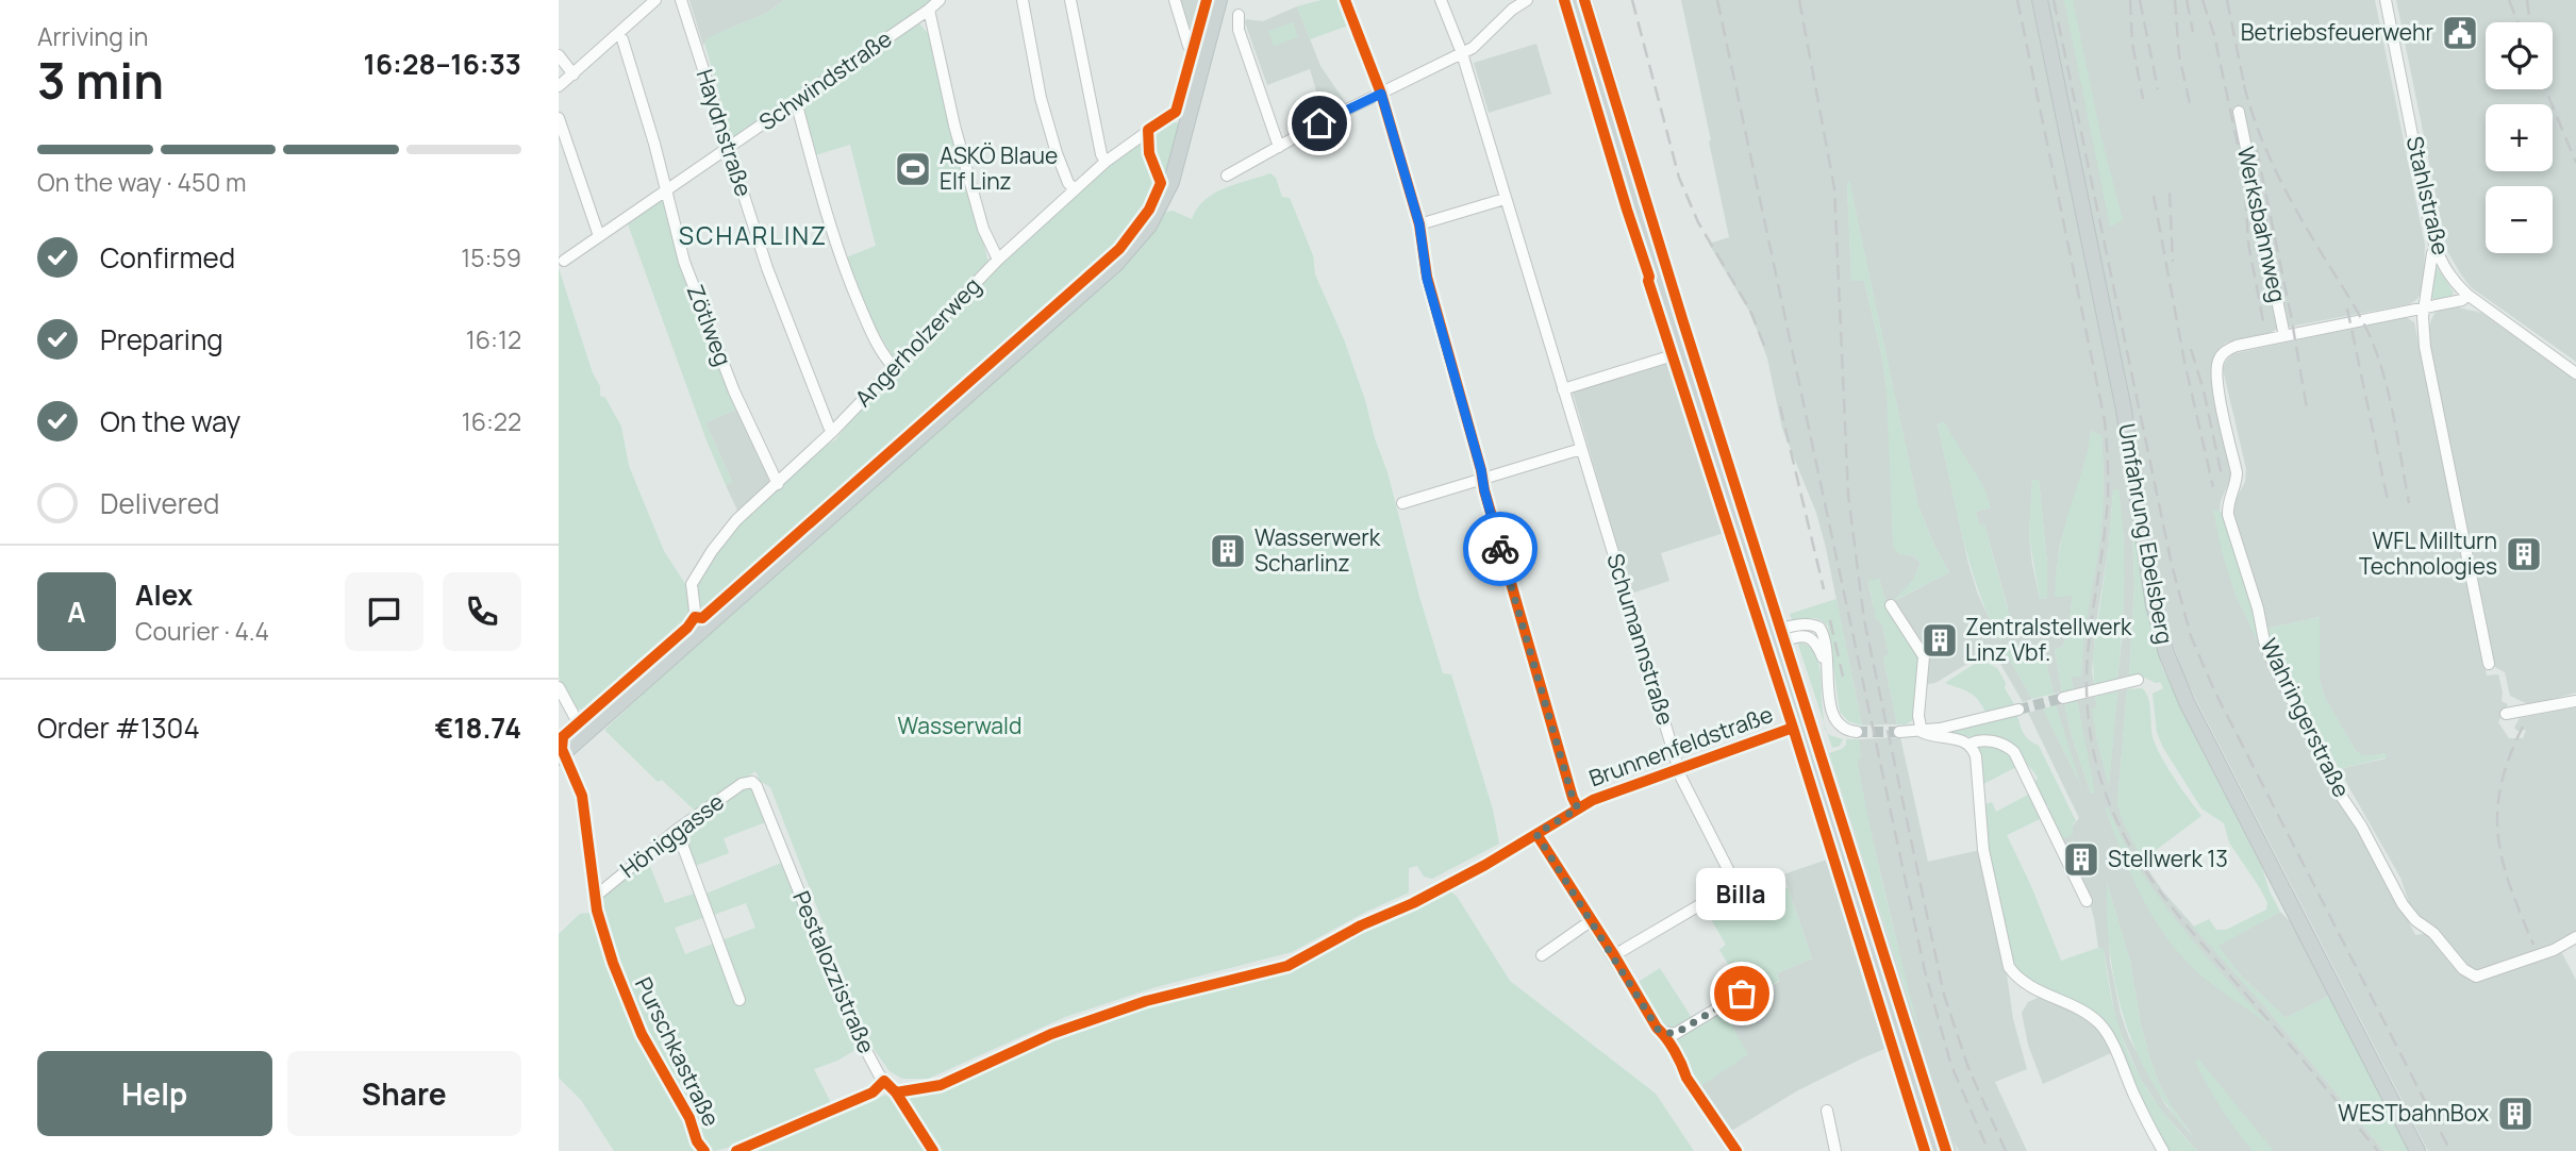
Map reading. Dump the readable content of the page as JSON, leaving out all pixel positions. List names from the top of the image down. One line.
{"streets":{"main road":["Umfahrung Ebelsberg"],"street":["Schwindstraße","Haydnstraße","Stahlstraße","Werksbahnweg","Zötlweg","Angerholzerweg","Schumannstraße","Wahringerstraße","Brunnenfeldstraße","Höniggasse","Pestalozzistraße","Purschkastraße"]},"crossings":[["Schwindstraße","Haydnstraße"],["Schwindstraße","Zötlweg"],["Haydnstraße","Angerholzerweg"],["Stahlstraße","Wahringerstraße"],["Werksbahnweg","Wahringerstraße"],["Zötlweg","Angerholzerweg"],["Schumannstraße","Brunnenfeldstraße"],["Höniggasse","Pestalozzistraße"],["Höniggasse","Purschkastraße"]],"districts":["SCHARLINZ"],"parks":["Wasserwald"],"places":{"public building":["Betriebsfeuerwehr"],"sports":["ASKÖ Blaue Elf Linz"],"building":["Wasserwerk Scharlinz","WFL Millturn Technologies","Zentralstellwerk Linz Vbf.","Stellwerk 13","WESTbahnBox"],"other":["Billa"]},"page":{"heading":["3 min","Arriving in","16:28–16:33"],"panel":["Alex","Courier · 4.4","Order #1304","€18.74"],"map_buttons":["+","−"],"bar":"On the way · 450 m","list":[["Confirmed","15:59"],["Preparing","16:12"],["On the way","16:22"],"Delivered"],"round":"A","bubble":"Billa","buttons":["Help","Share"]}}
